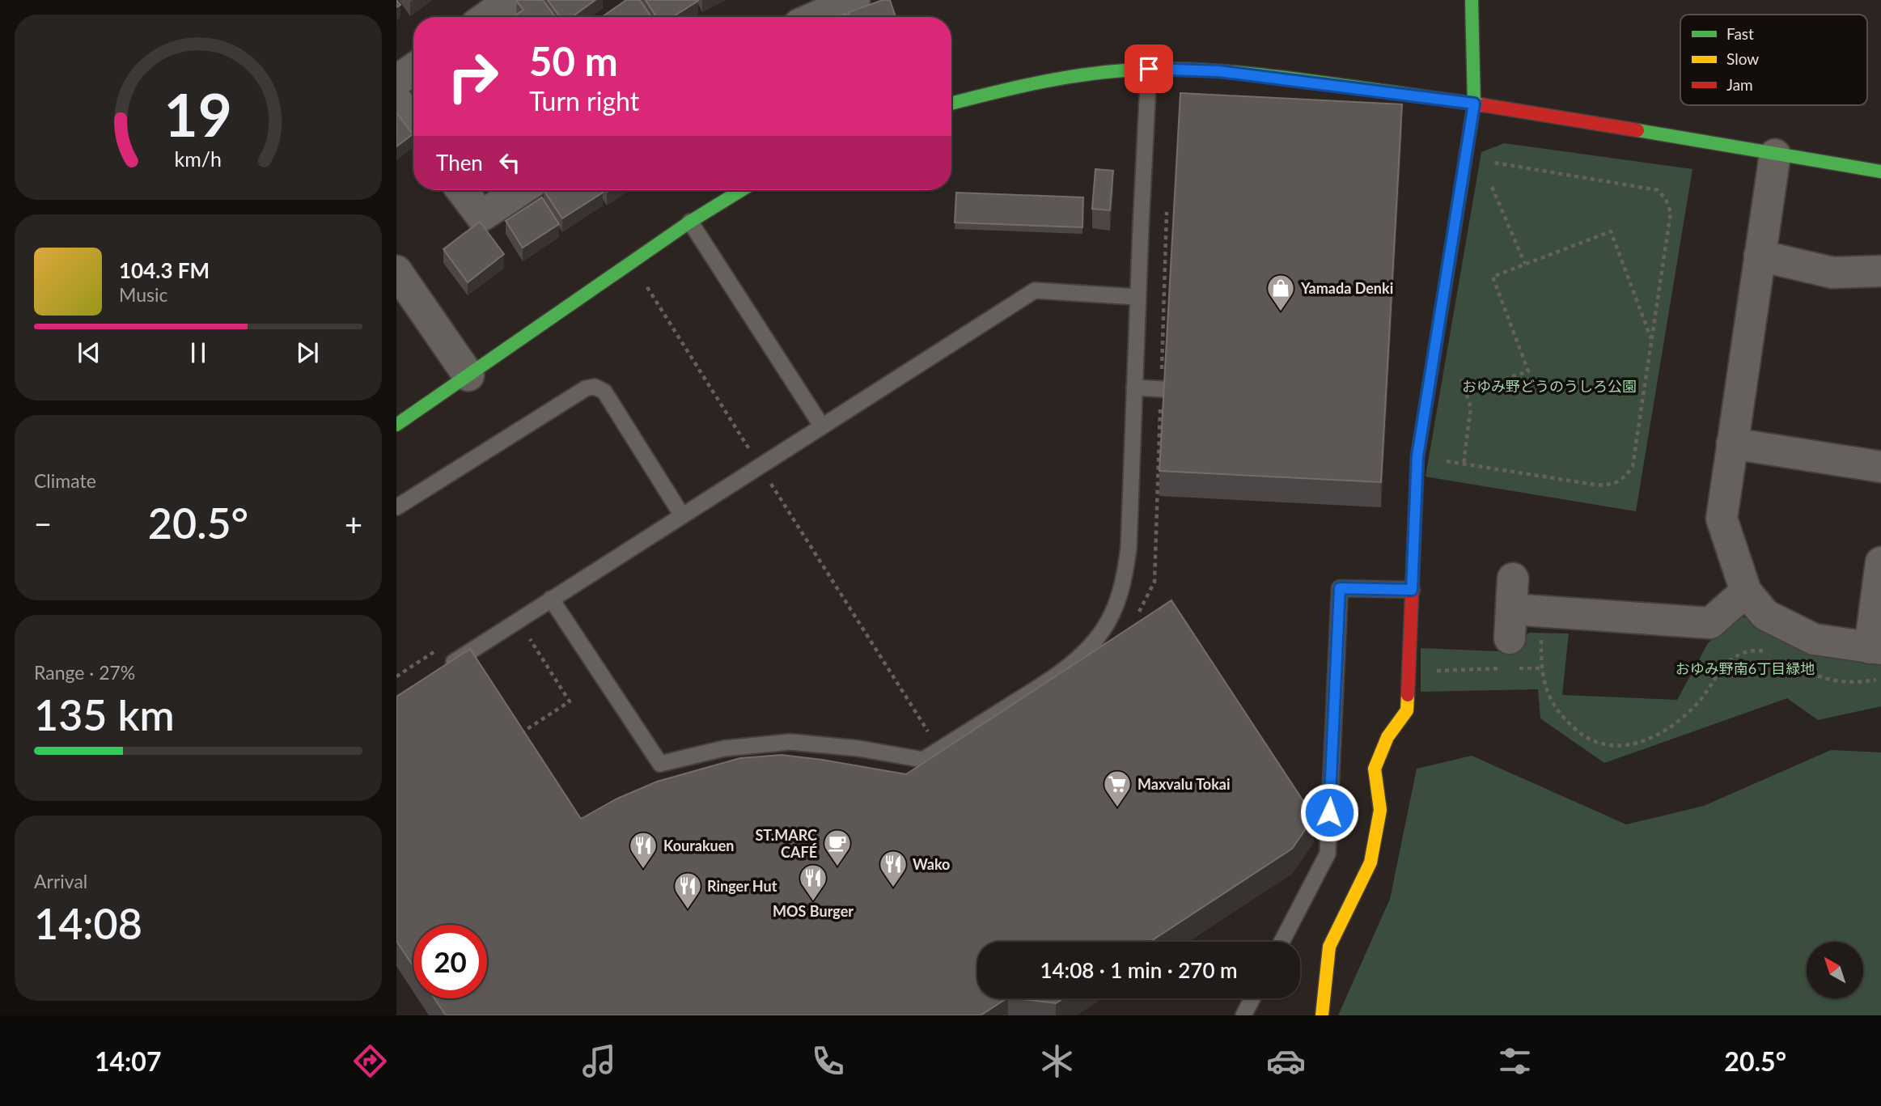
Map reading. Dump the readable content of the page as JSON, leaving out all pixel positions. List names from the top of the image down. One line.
{"parks":["おゆみ野どうのうしろ公園","おゆみ野南6丁目緑地"],"places":{"shop":["Yamada Denki"],"supermarket":["Maxvalu Tokai"],"cafe":["ST.MARC CAFÉ"],"restaurant":["Kourakuen","Wako","MOS Burger","Ringer Hut"]},"legend":["Fast","Slow","Jam"],"north":"top left","page":{"turn":["50 m","Turn right"],"then":"Then","song":["104.3 FM","Music"],"tile":["Climate",["Range · 27%","135 km"],["Arrival","14:08"]],"heat":["−","20.5°","+"],"limit":"20","trip":"14:08 · 1 min · 270 m","tabs":["14:07","20.5°"],"gauge":["19","km/h"]}}
